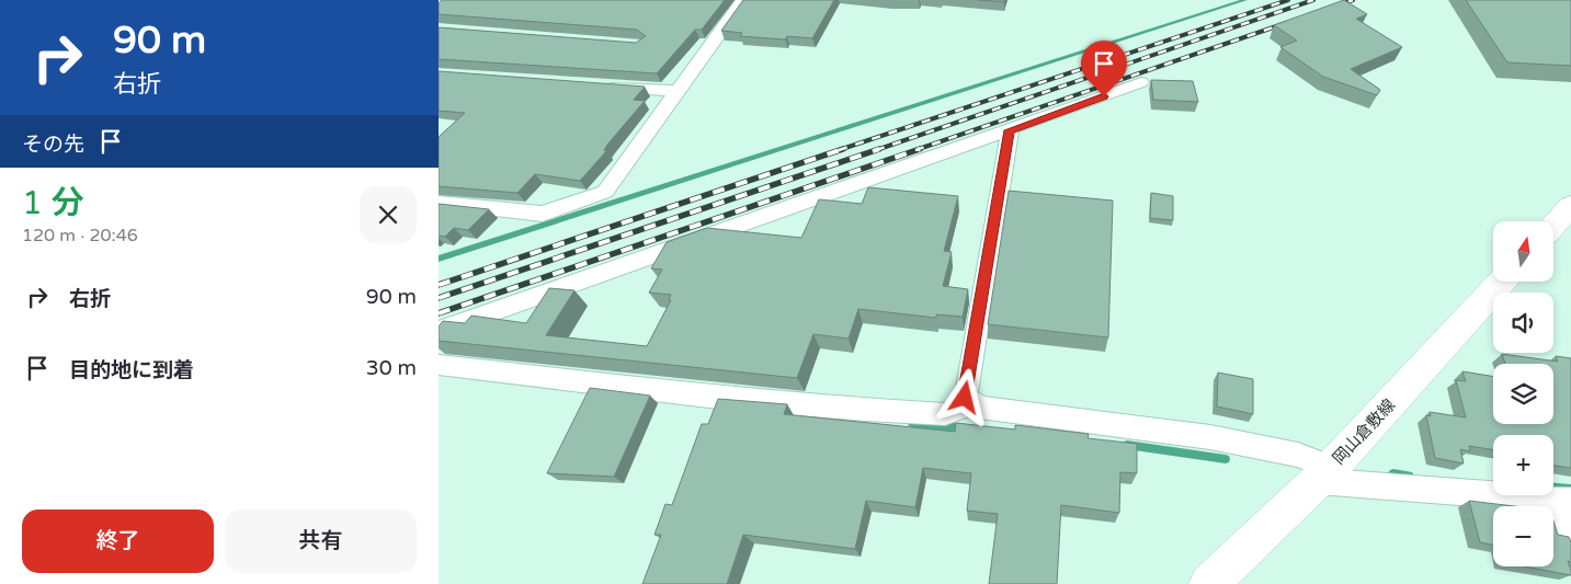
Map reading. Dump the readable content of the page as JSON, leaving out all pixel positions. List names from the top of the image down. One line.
{"streets":{"main road":["岡山倉敷線"]},"north":"top","page":{"turn":["90 m","右折"],"then":"その先","heading":["1 分","120 m · 20:46"],"map_buttons":["+","−"],"list":[{"name":"右折","value":"90 m"},{"name":"目的地に到着","value":"30 m"}],"buttons":["終了","共有"]}}
